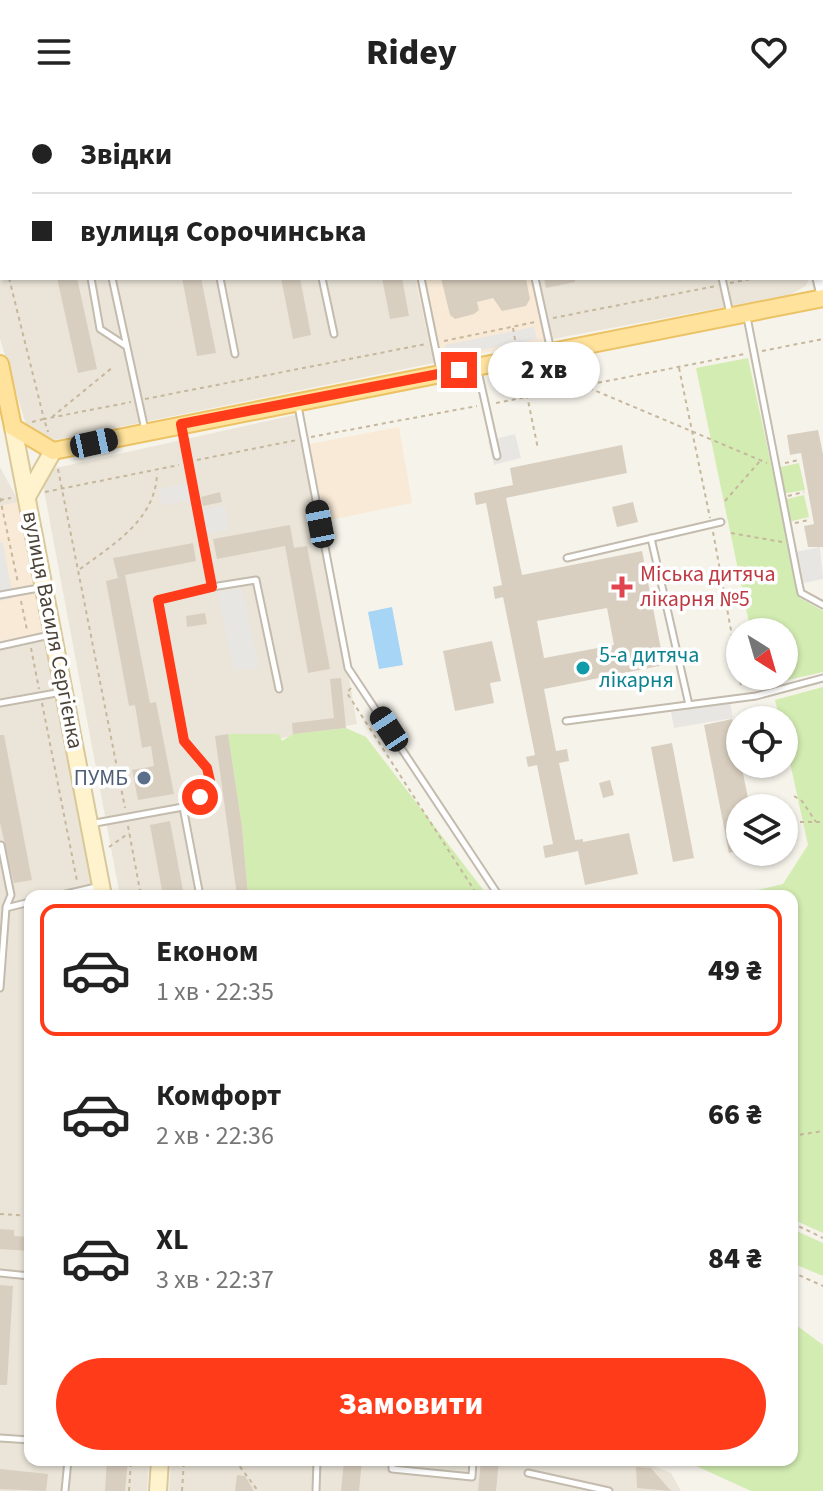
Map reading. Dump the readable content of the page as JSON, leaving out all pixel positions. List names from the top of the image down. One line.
{"streets":{"main road":["вулиця Василя Сергієнка"]},"places":{"health":["Міська дитяча лікарня №5"],"other":["5-а дитяча лікарня","ПУМБ"]},"north":"bottom right","page":{"header":"Ridey","banner":["Звідки","вулиця Сорочинська"],"bubble":"2 хв","list":[{"name":"Економ","note":"1 хв · 22:35","value":"49 ₴"},{"name":"Комфорт","note":"2 хв · 22:36","value":"66 ₴"},{"name":"XL","note":"3 хв · 22:37","value":"84 ₴"}],"buttons":"Замовити"}}
